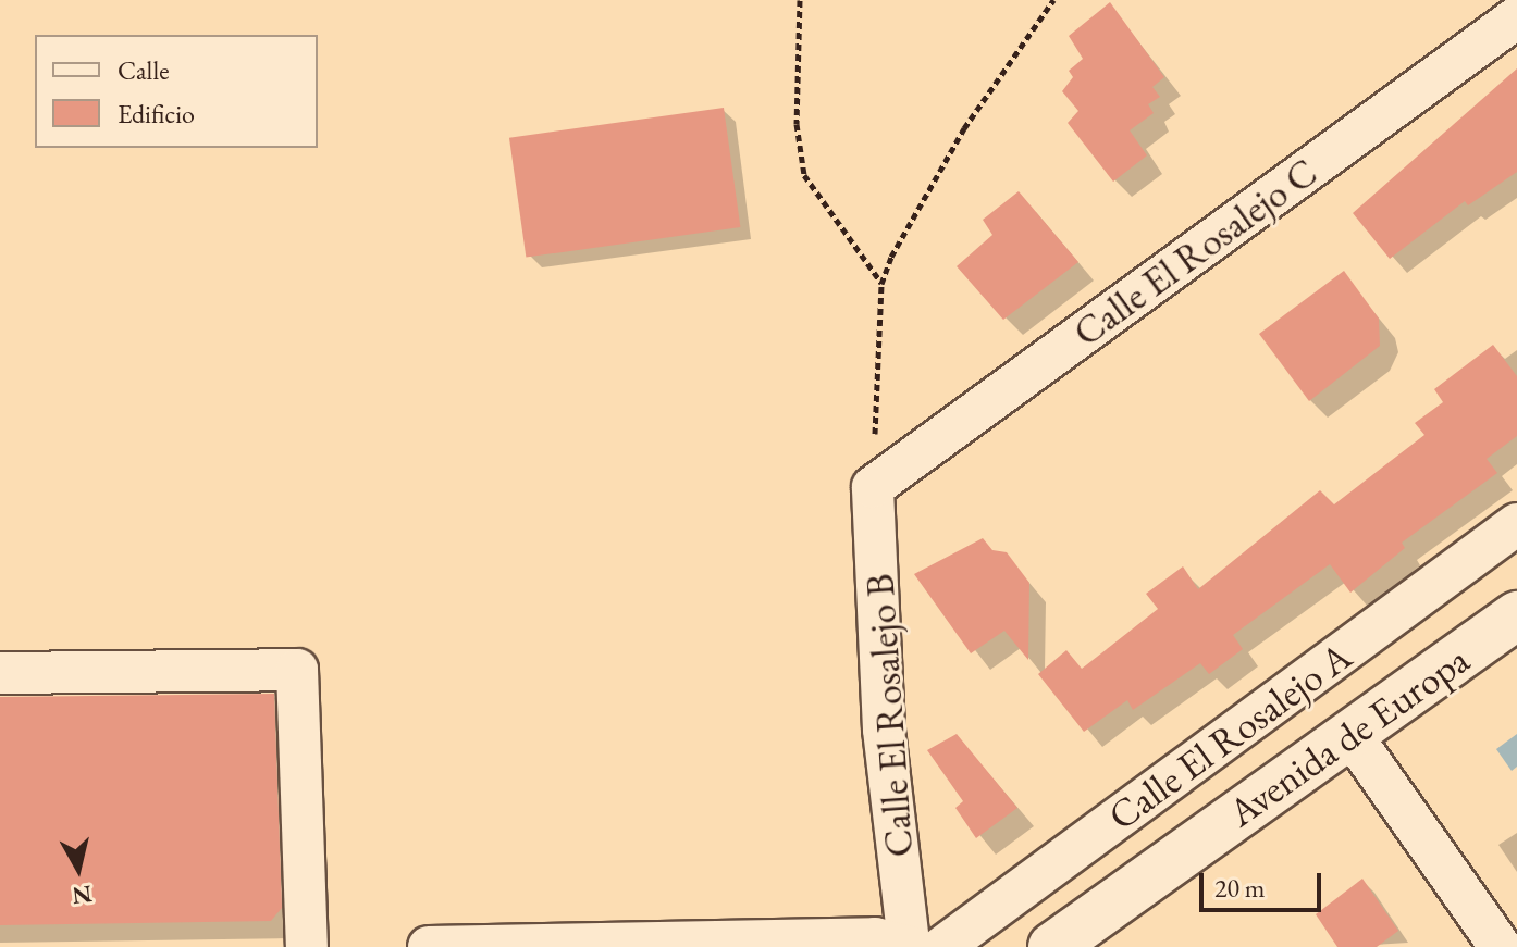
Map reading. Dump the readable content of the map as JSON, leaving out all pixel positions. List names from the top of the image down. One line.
{"streets":{"main road":["Avenida de Europa"],"street":["Calle El Rosalejo C","Calle El Rosalejo B","Calle El Rosalejo A"]},"crossings":[["Calle El Rosalejo C","Calle El Rosalejo B"],["Calle El Rosalejo B","Calle El Rosalejo A"]],"legend":["Calle","Edificio"],"scale_bar":"20 m","north":"bottom"}
